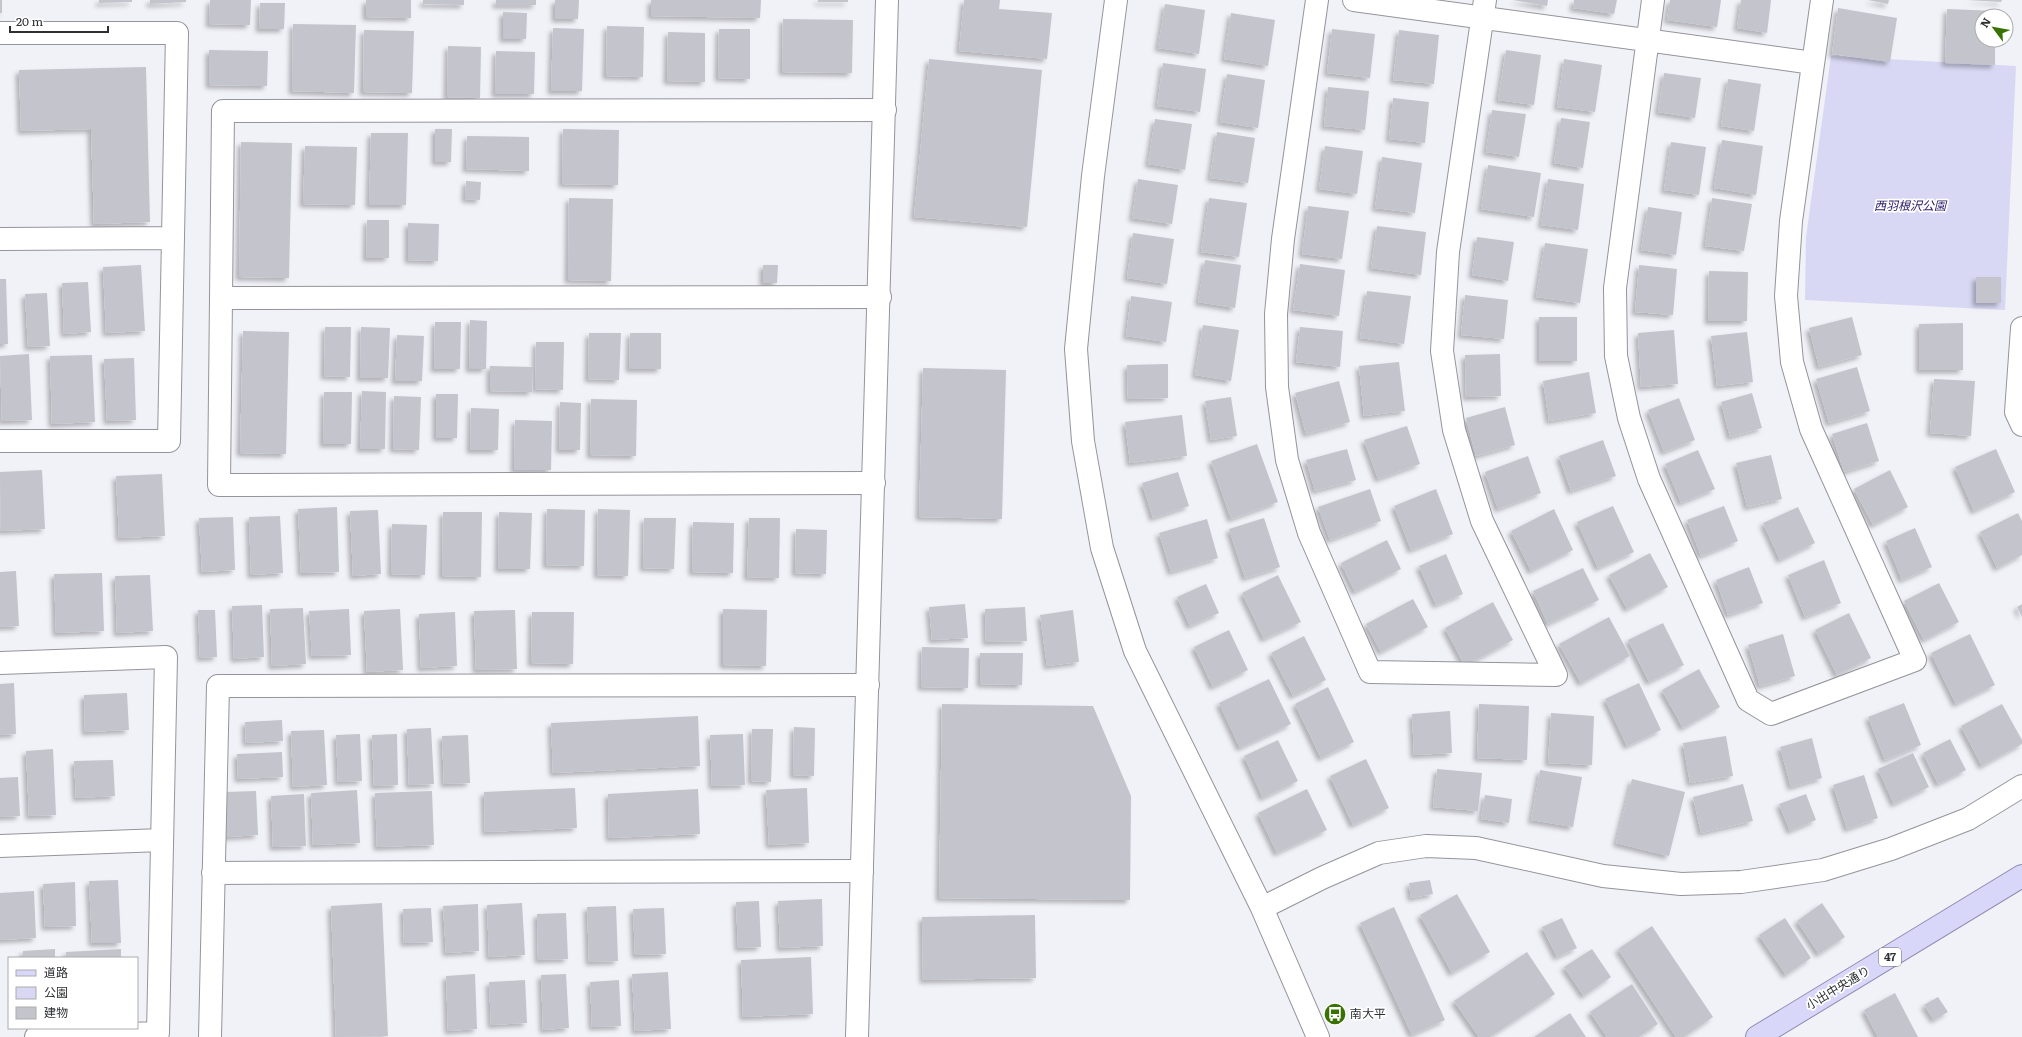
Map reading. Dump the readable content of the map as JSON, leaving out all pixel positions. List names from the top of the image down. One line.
{"streets":{"main road":["47","小出中央通り"]},"parks":["西羽根沢公園"],"places":{"bus stop":["南大平"]},"legend":["道路","公園","建物"],"scale_bar":"20 m","north":"top left"}
